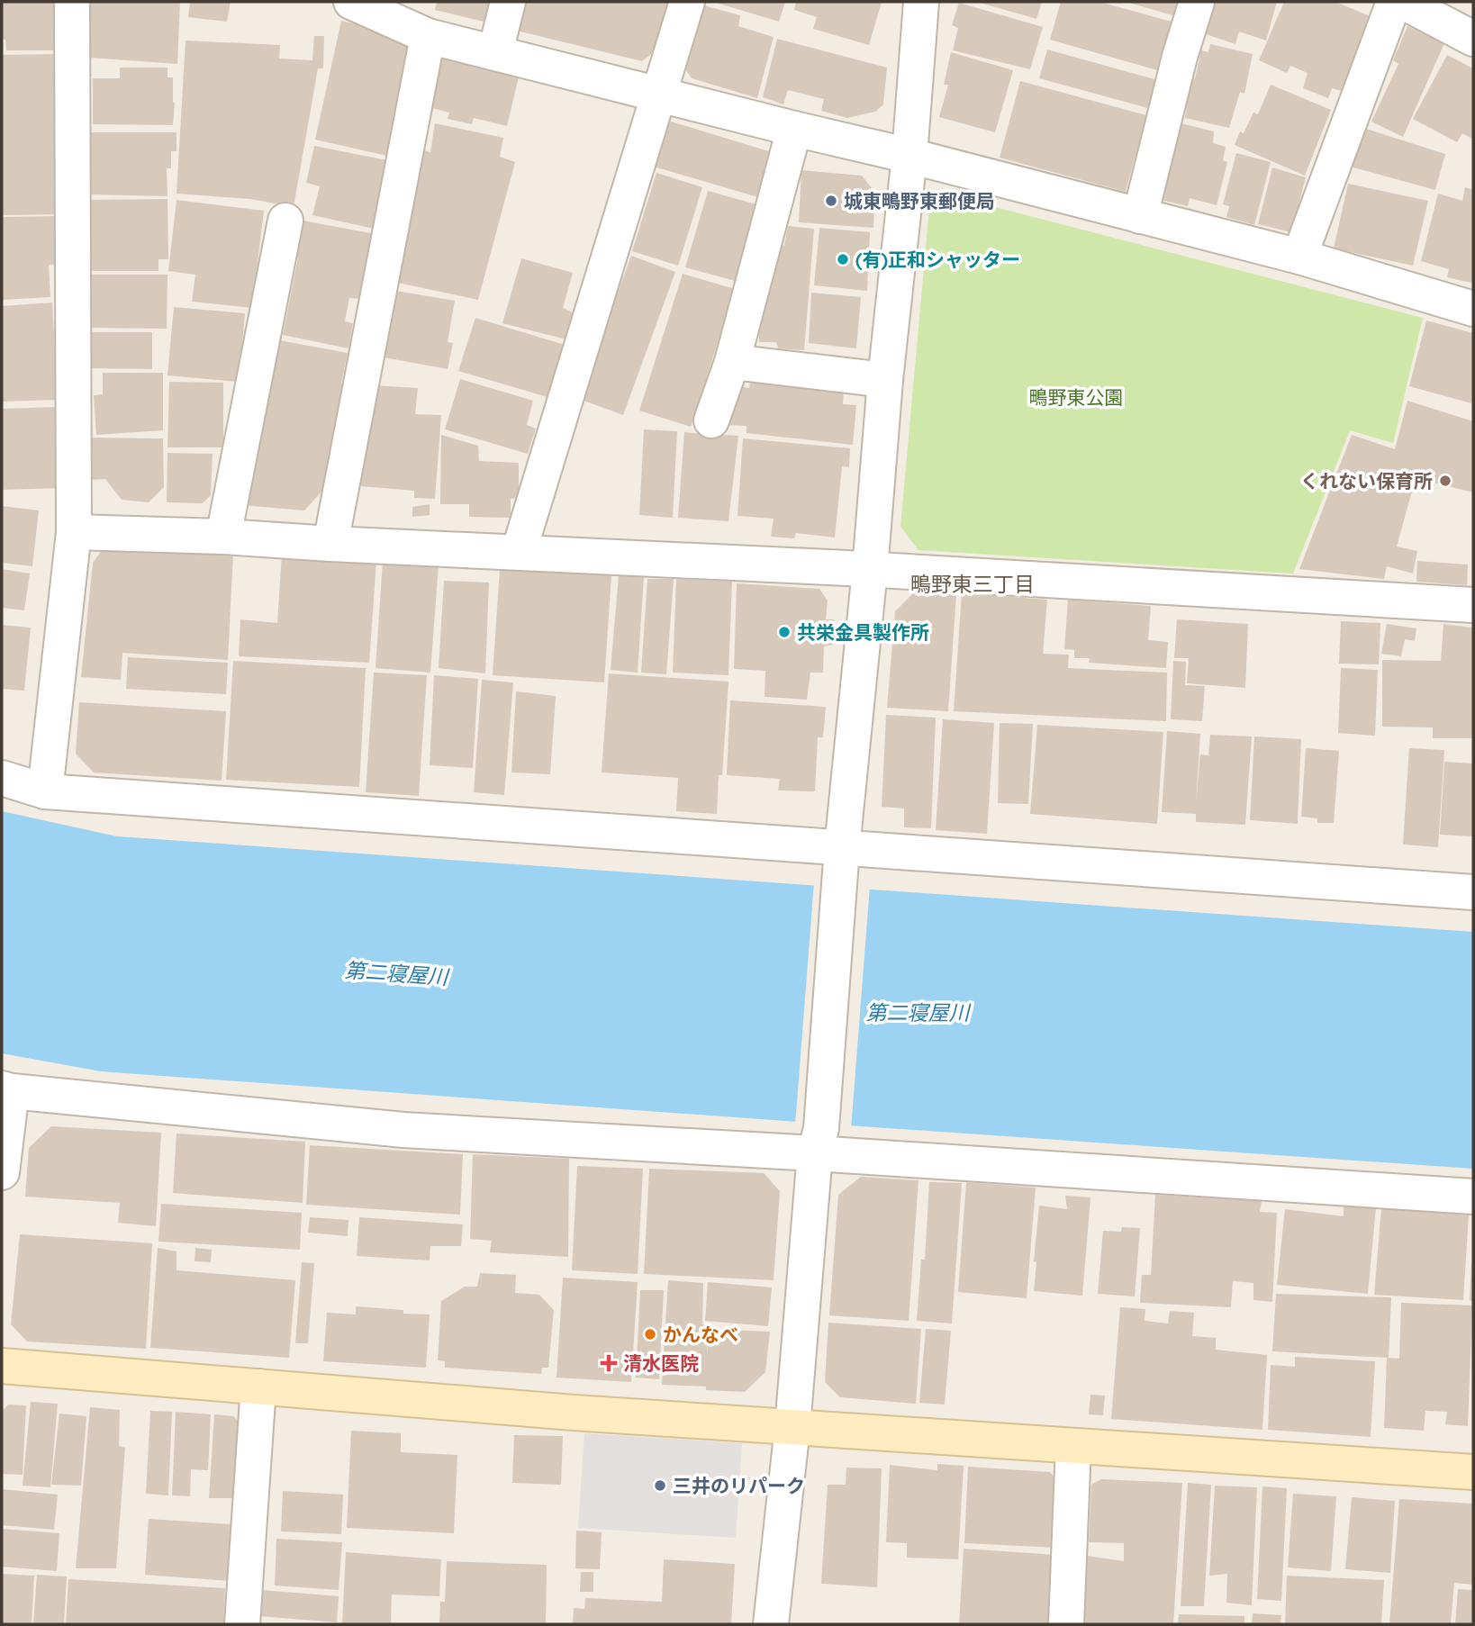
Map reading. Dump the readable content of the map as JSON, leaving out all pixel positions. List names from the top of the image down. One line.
{"districts":["鴫野東三丁目"],"water":["第二寝屋川"],"parks":["鴫野東公園"],"places":{"other":["城東鴫野東郵便局","(有)正和シャッター","くれない保育所","共栄金具製作所","かんなべ","三井のリパーク"],"health":["清水医院"]}}
